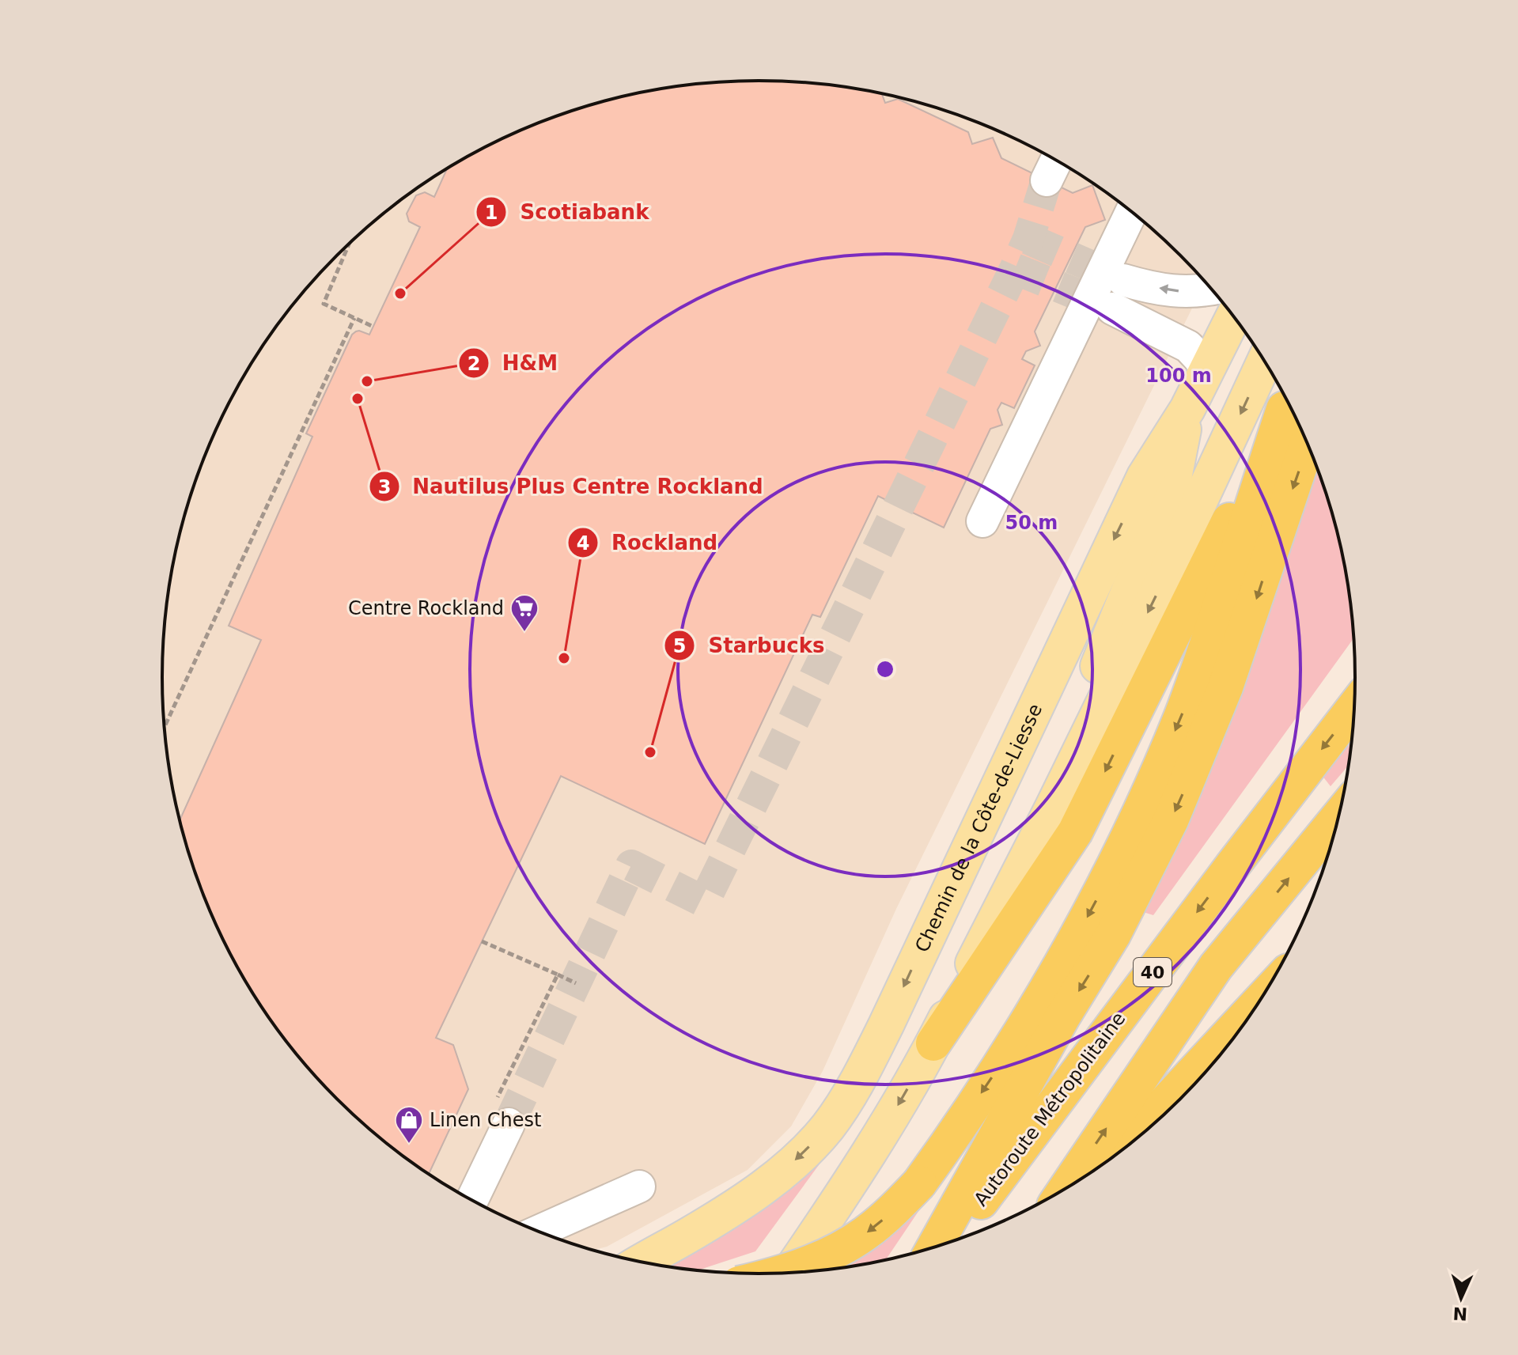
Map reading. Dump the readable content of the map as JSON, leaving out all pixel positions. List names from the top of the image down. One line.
{"streets":{"highway":["40","Autoroute Métropolitaine"],"main road":["Chemin de la Côte-de-Liesse"]},"places":{"other":["Scotiabank","H&M","Nautilus Plus Centre Rockland","Rockland","Starbucks"],"supermarket":["Centre Rockland"],"shop":["Linen Chest"]},"north":"bottom","rings":["100 m","50 m"]}
